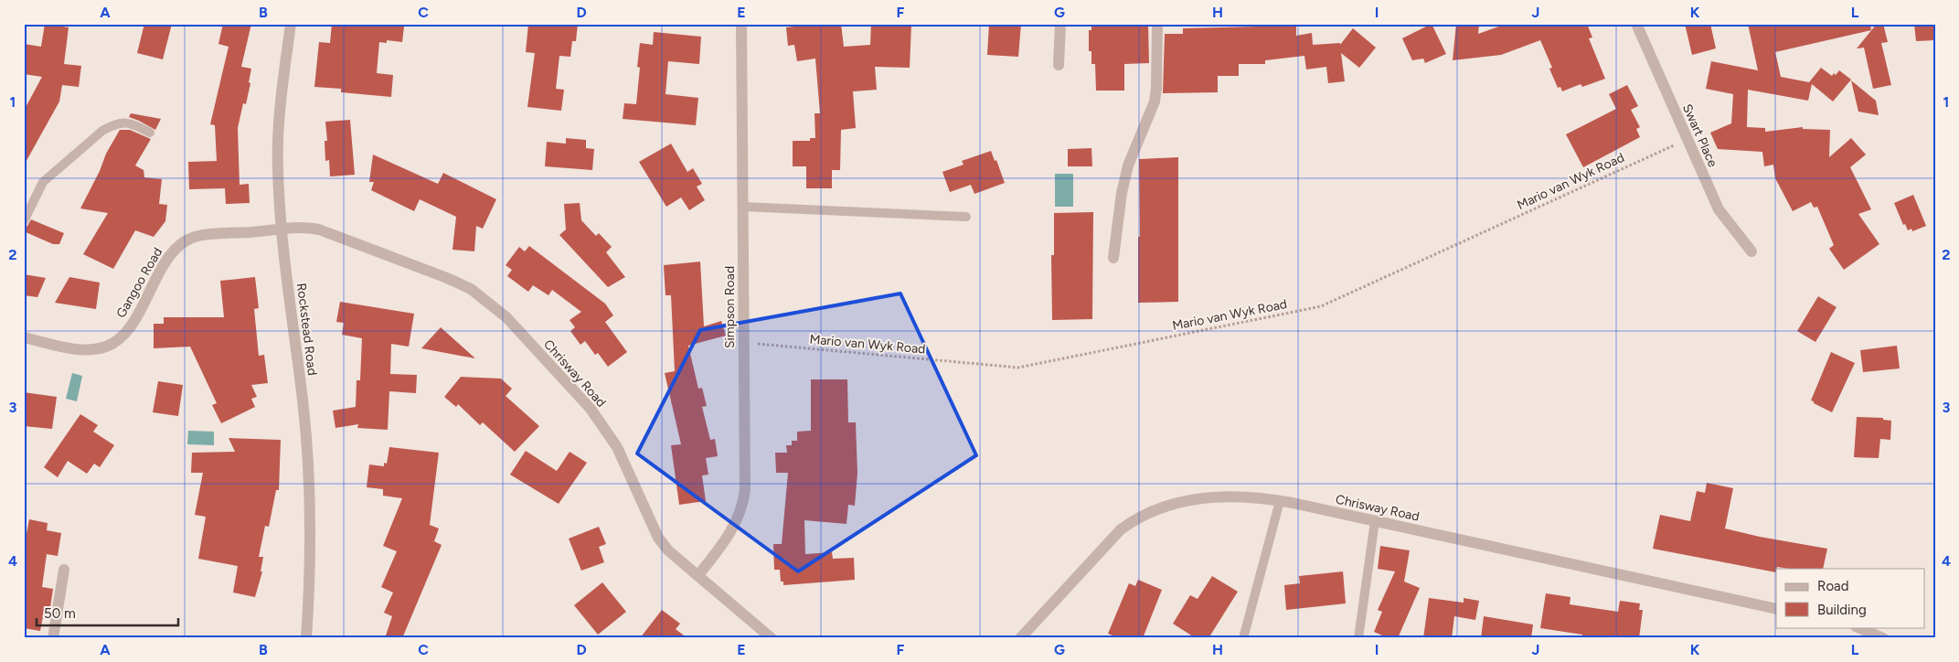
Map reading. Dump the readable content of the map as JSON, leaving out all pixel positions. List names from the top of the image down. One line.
{"streets":{"street":["Swart Place","Gangoo Road","Simpson Road","Rockstead Road","Chrisway Road"],"path":["Mario van Wyk Road"]},"crossings":[["Swart Place","Mario van Wyk Road"],["Mario van Wyk Road","Simpson Road"],["Gangoo Road","Rockstead Road"],["Gangoo Road","Chrisway Road"],["Simpson Road","Chrisway Road"],["Rockstead Road","Chrisway Road"]],"legend":["Road","Building"],"scale_bar":"50 m","grid":{"columns":["A","B","C","D","E","F","G","H","I","J","K","L"],"rows":["1","2","3","4"]}}
